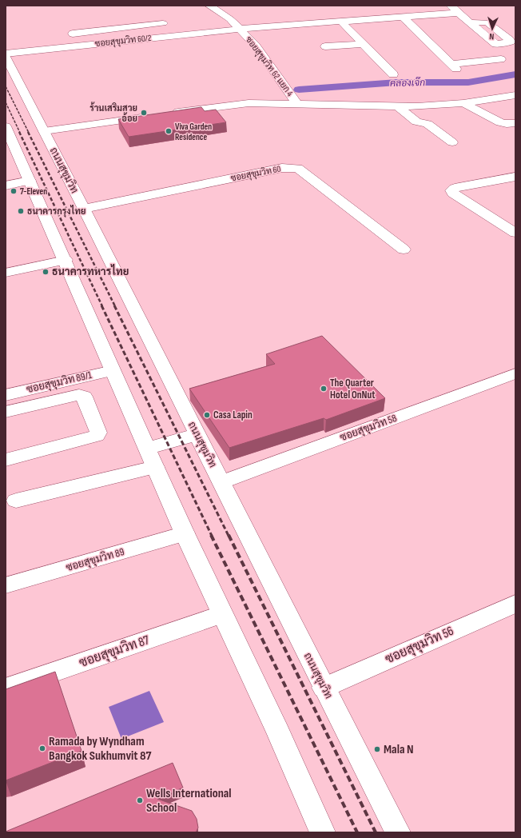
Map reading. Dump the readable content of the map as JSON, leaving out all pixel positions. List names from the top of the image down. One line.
{"streets":{"street":["ซอยสุขุมวิท 60/2","ซอยสุขุมวิท 62 แยก 4","ถนนสุขุมวิท","ซอยสุขุมวิท 60","ซอยสุขุมวิท 89/1","ซอยสุขุมวิท 58","ซอยสุขุมวิท 89","ซอยสุขุมวิท 56","ซอยสุขุมวิท 87"]},"crossings":[["ซอยสุขุมวิท 60/2","ซอยสุขุมวิท 62 แยก 4"],["ถนนสุขุมวิท","ซอยสุขุมวิท 60"],["ถนนสุขุมวิท","ซอยสุขุมวิท 58"],["ถนนสุขุมวิท","ซอยสุขุมวิท 56"]],"water":["คลองเจ๊ก"],"places":["ร้านเสริมสวย อ้อย","Viva Garden Residence","7-Eleven","ธนาคารกรุงไทย","ธนาคารทหารไทย","The Quarter Hotel OnNut","Casa Lapin","Ramada by Wyndham Bangkok Sukhumvit 87","Mala N","Wells International School"],"north":"bottom"}
